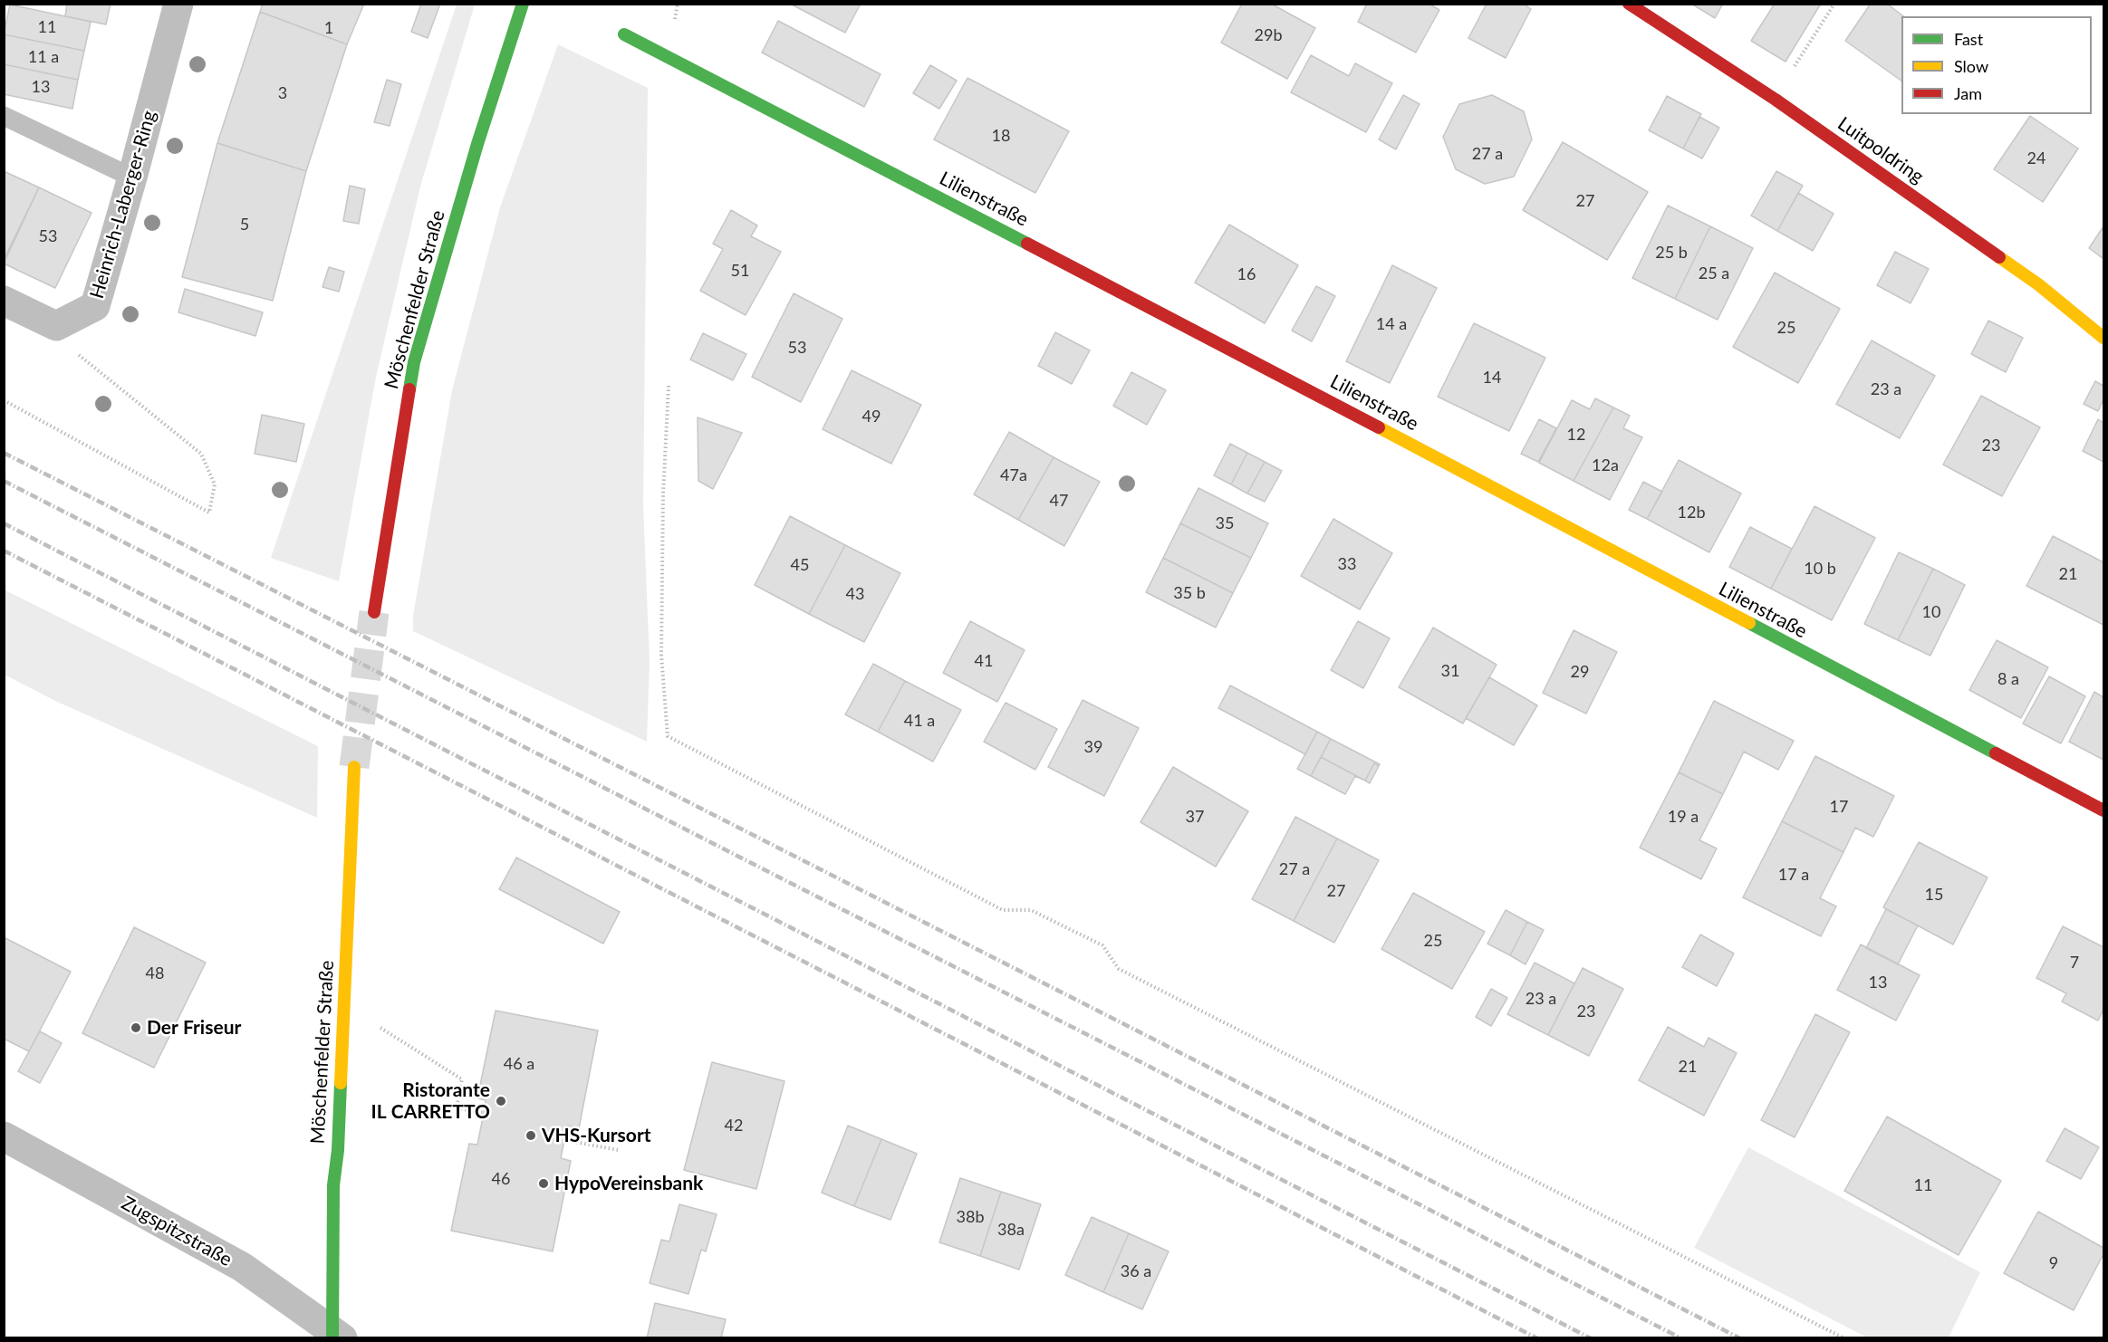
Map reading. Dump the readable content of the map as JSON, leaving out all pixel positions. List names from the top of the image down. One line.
{"streets":{"street":["Luitpoldring","Lilienstraße","Heinrich-Laberger-Ring","Möschenfelder Straße","Zugspitzstraße"]},"crossings":[["Möschenfelder Straße","Zugspitzstraße"]],"places":["Der Friseur","Ristorante IL CARRETTO","VHS-Kursort","HypoVereinsbank"],"house_numbers":["11","1","29b","11 a","13","3","18","27 a","24","27","5","53","25 b","51","25 a","16","14 a","25","53","14","23 a","49","12","23","12a","47a","47","12b","35","33","45","10 b","21","35 b","43","10","41","31","29","8 a","41 a","39","17","37","19 a","27 a","17 a","27","15","25","7","48","13","23 a","23","46 a","21","42","46","11","38b","38a","9","36 a"],"legend":["Fast","Slow","Jam"]}
